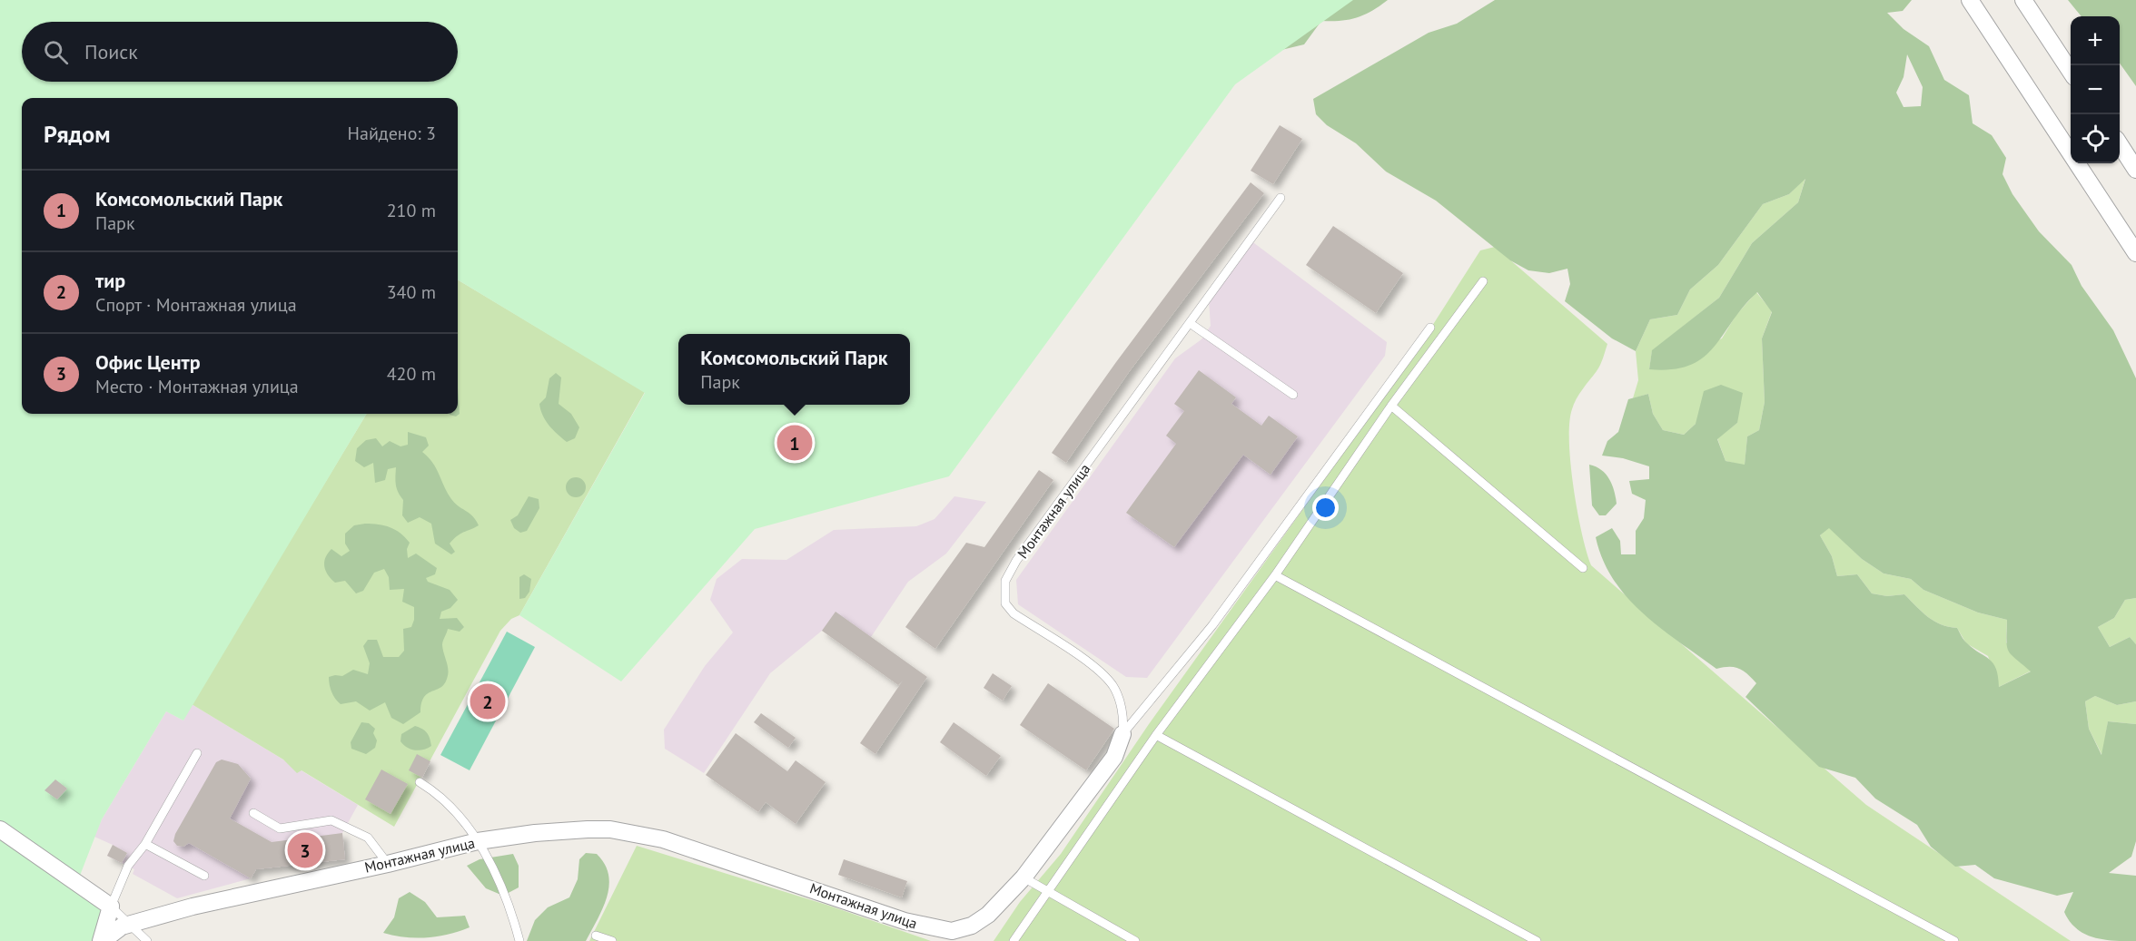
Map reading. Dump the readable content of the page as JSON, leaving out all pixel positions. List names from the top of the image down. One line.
{"streets":{"street":["Монтажная улица"]},"page":{"map_buttons":["+","−"],"search":"Поиск","heading":["Рядом","Найдено: 3"],"list":[{"mark":"1","name":"Комсомольский Парк","note":"Парк","value":"210 m"},{"mark":"2","name":"тир","note":"Спорт · Монтажная улица","value":"340 m"},{"mark":"3","name":"Офис Центр","note":"Место · Монтажная улица","value":"420 m"}],"popup":["Комсомольский Парк","Парк"],"pins":["1","2","3"]}}
